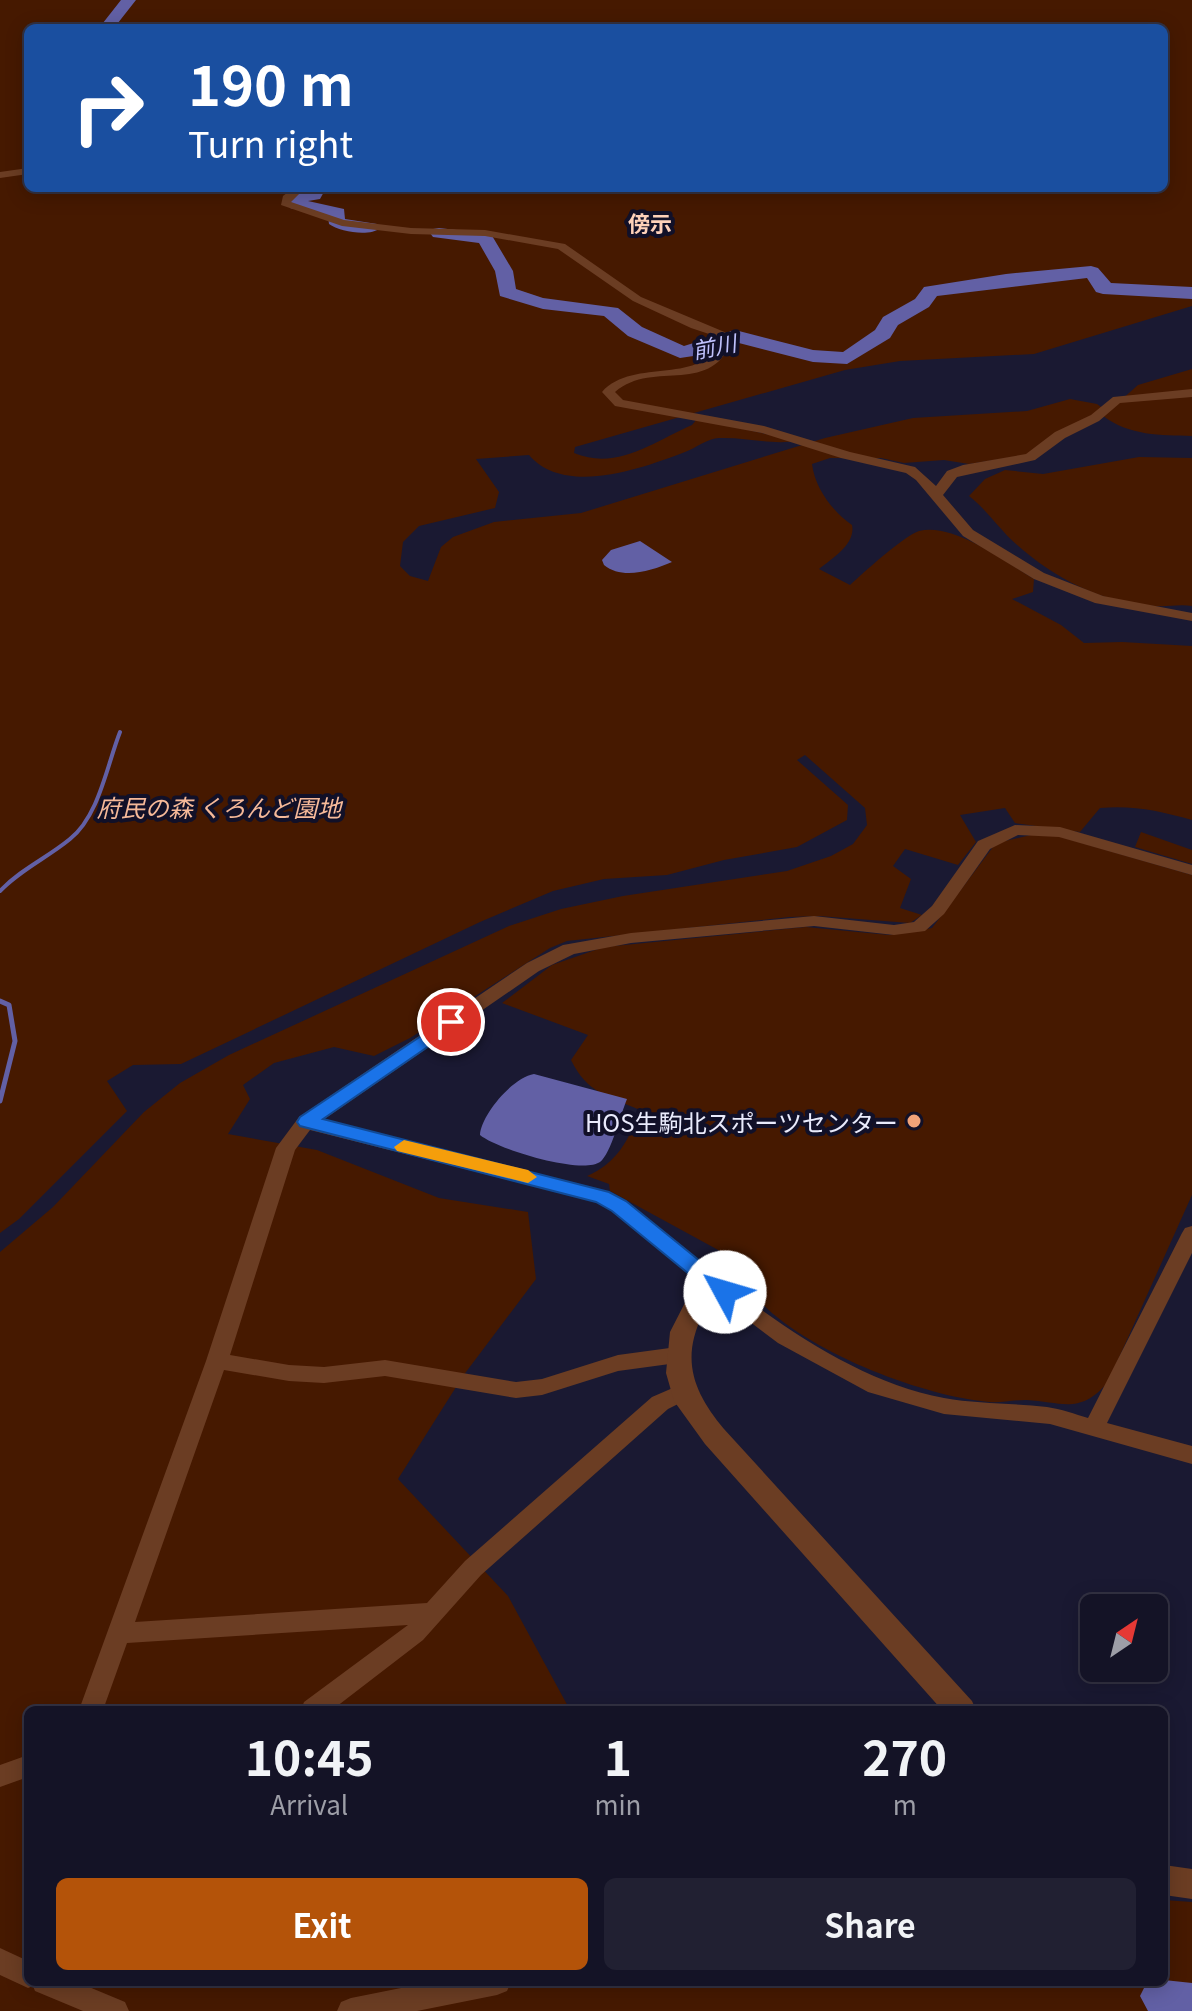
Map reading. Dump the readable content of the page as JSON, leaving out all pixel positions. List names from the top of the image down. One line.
{"districts":["傍示"],"water":["前川"],"parks":["府民の森 くろんど園地"],"places":["HOS生駒北スポーツセンター"],"north":"top right","page":{"turn":["190 m","Turn right"],"eta":["10:45","Arrival","1","min","270","m"],"buttons":["Exit","Share"]}}
